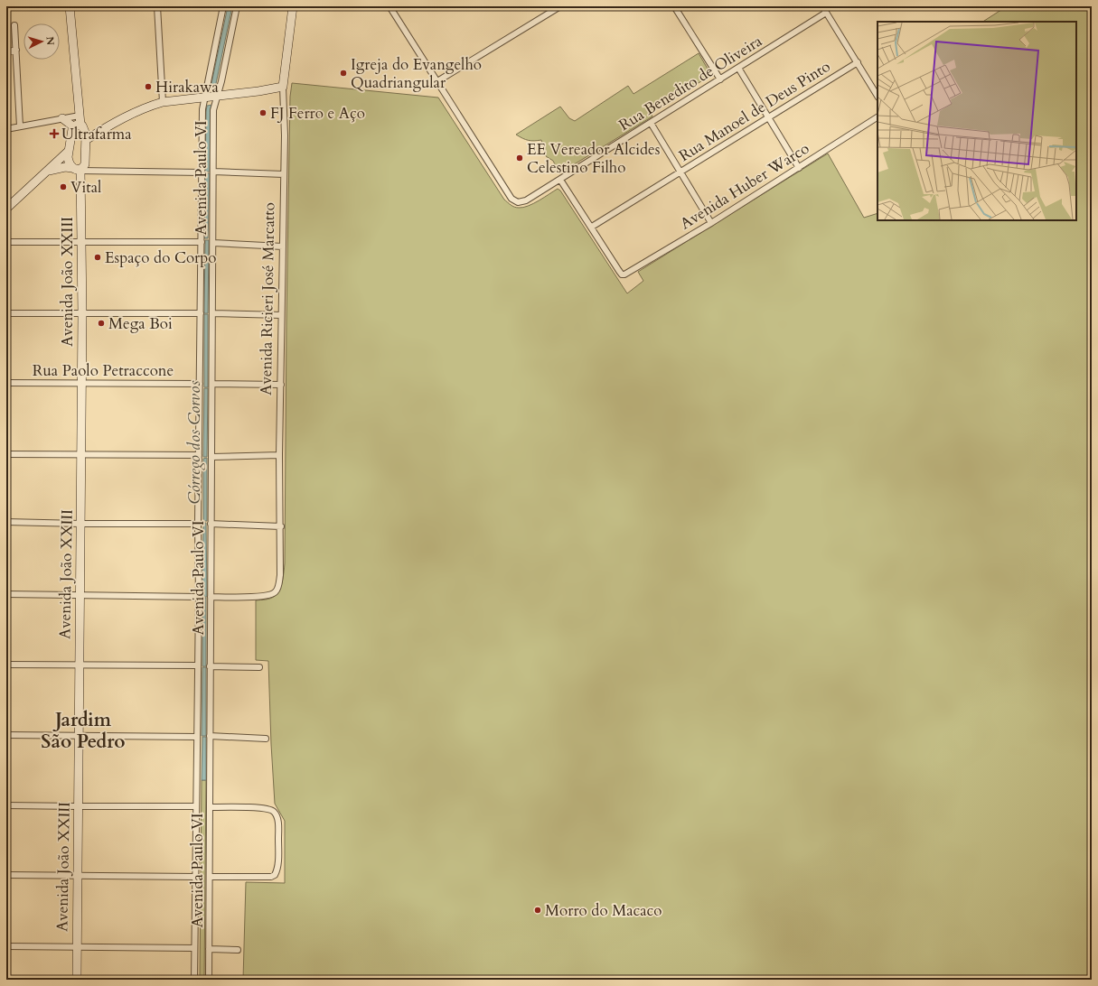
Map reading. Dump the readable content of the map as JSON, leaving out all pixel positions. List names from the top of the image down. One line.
{"streets":{"street":["Rua Benedito de Oliveira","Rua Manoel de Deus Pinto","Avenida Paulo VI","Avenida Huber Warco","Avenida João XXIII","Avenida Ricieri José Marcatto","Rua Paolo Petraccone"]},"crossings":[["Rua Manoel de Deus Pinto","Avenida Huber Warco"],["Avenida Paulo VI","Avenida Ricieri José Marcatto"],["Avenida Paulo VI","Rua Paolo Petraccone"],["Avenida João XXIII","Rua Paolo Petraccone"]],"districts":["Jardim São Pedro"],"water":["Córrego dos Corvos"],"places":{"other":["Igreja do Evangelho Quadriangular","Hirakawa","FJ Ferro e Aço","EE Vereador Alcides Celestino Filho","Vital","Espaço do Corpo","Mega Boi","Morro do Macaco"],"health":["Ultrafarma"]},"north":"right"}
